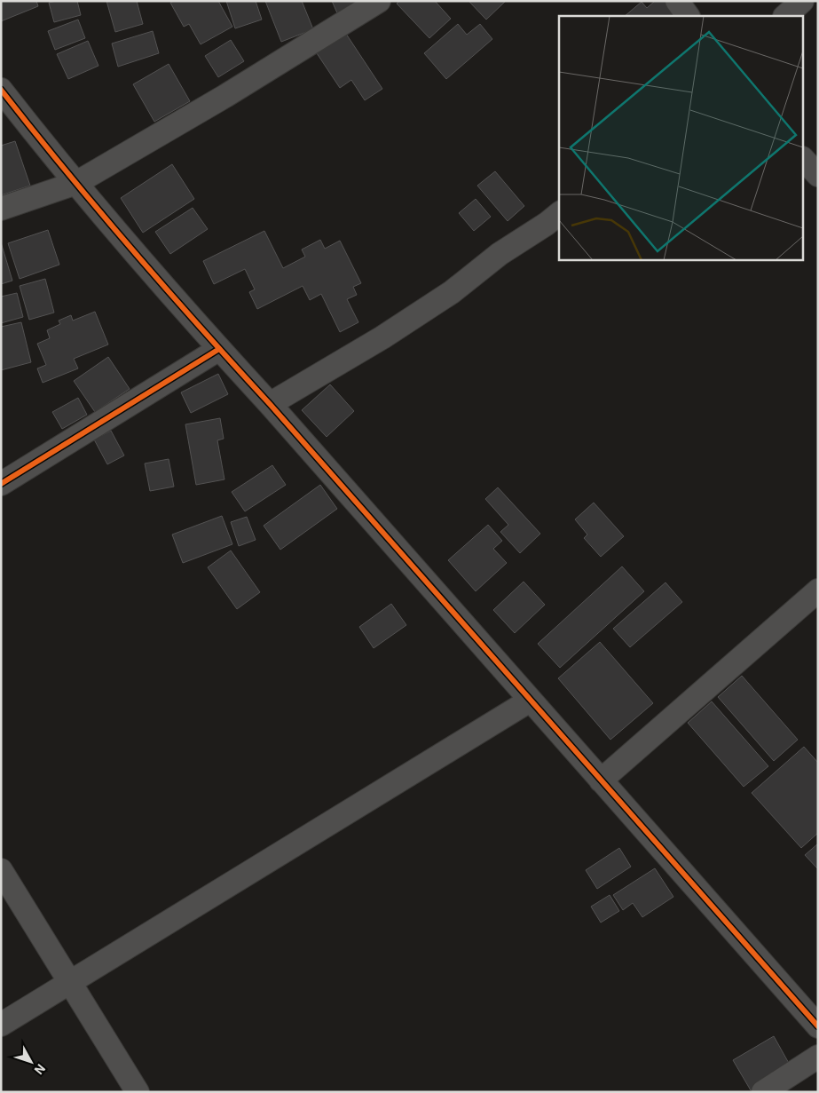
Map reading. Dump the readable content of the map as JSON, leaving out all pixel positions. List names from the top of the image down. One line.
{"north":"bottom right"}
